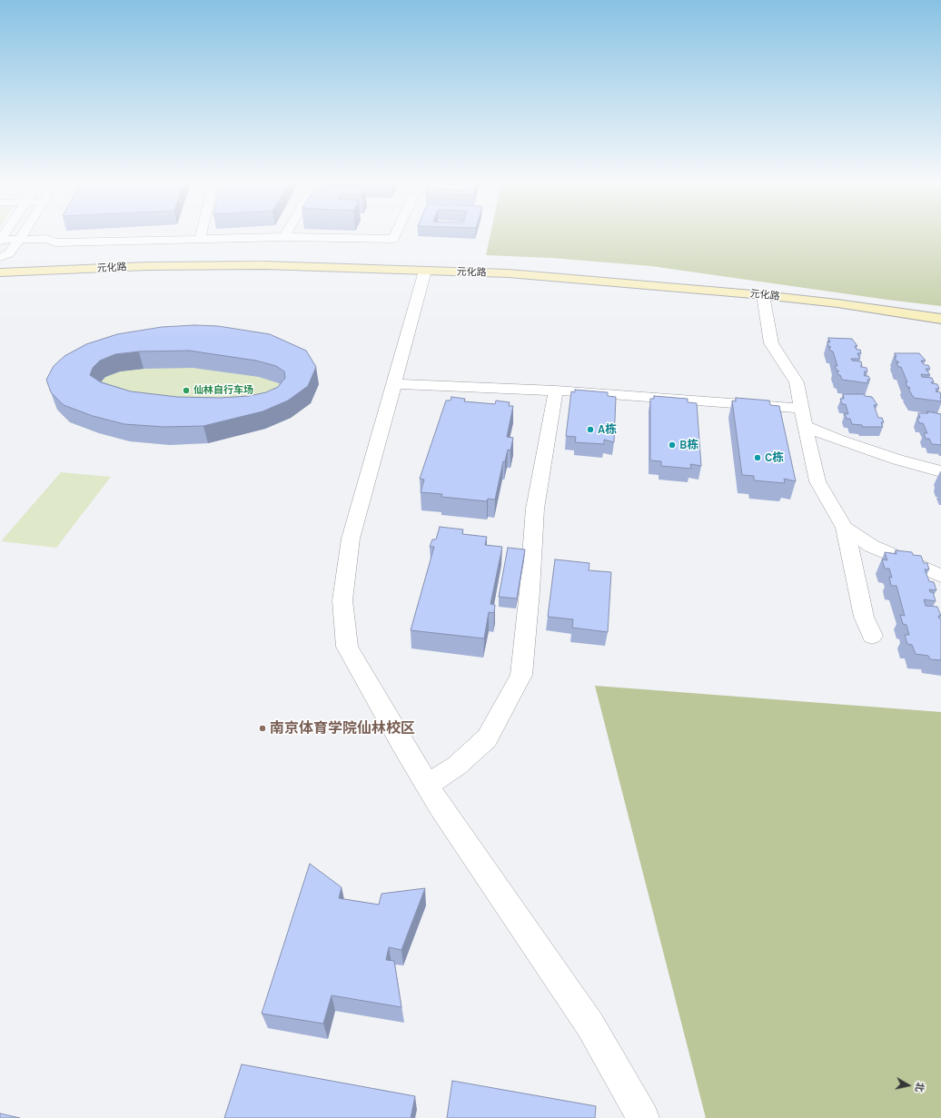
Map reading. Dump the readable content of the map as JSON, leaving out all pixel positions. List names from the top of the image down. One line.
{"streets":{"street":["元化路"]},"places":["仙林自行车场","A栋","B栋","C栋","南京体育学院仙林校区"],"north":"right"}
